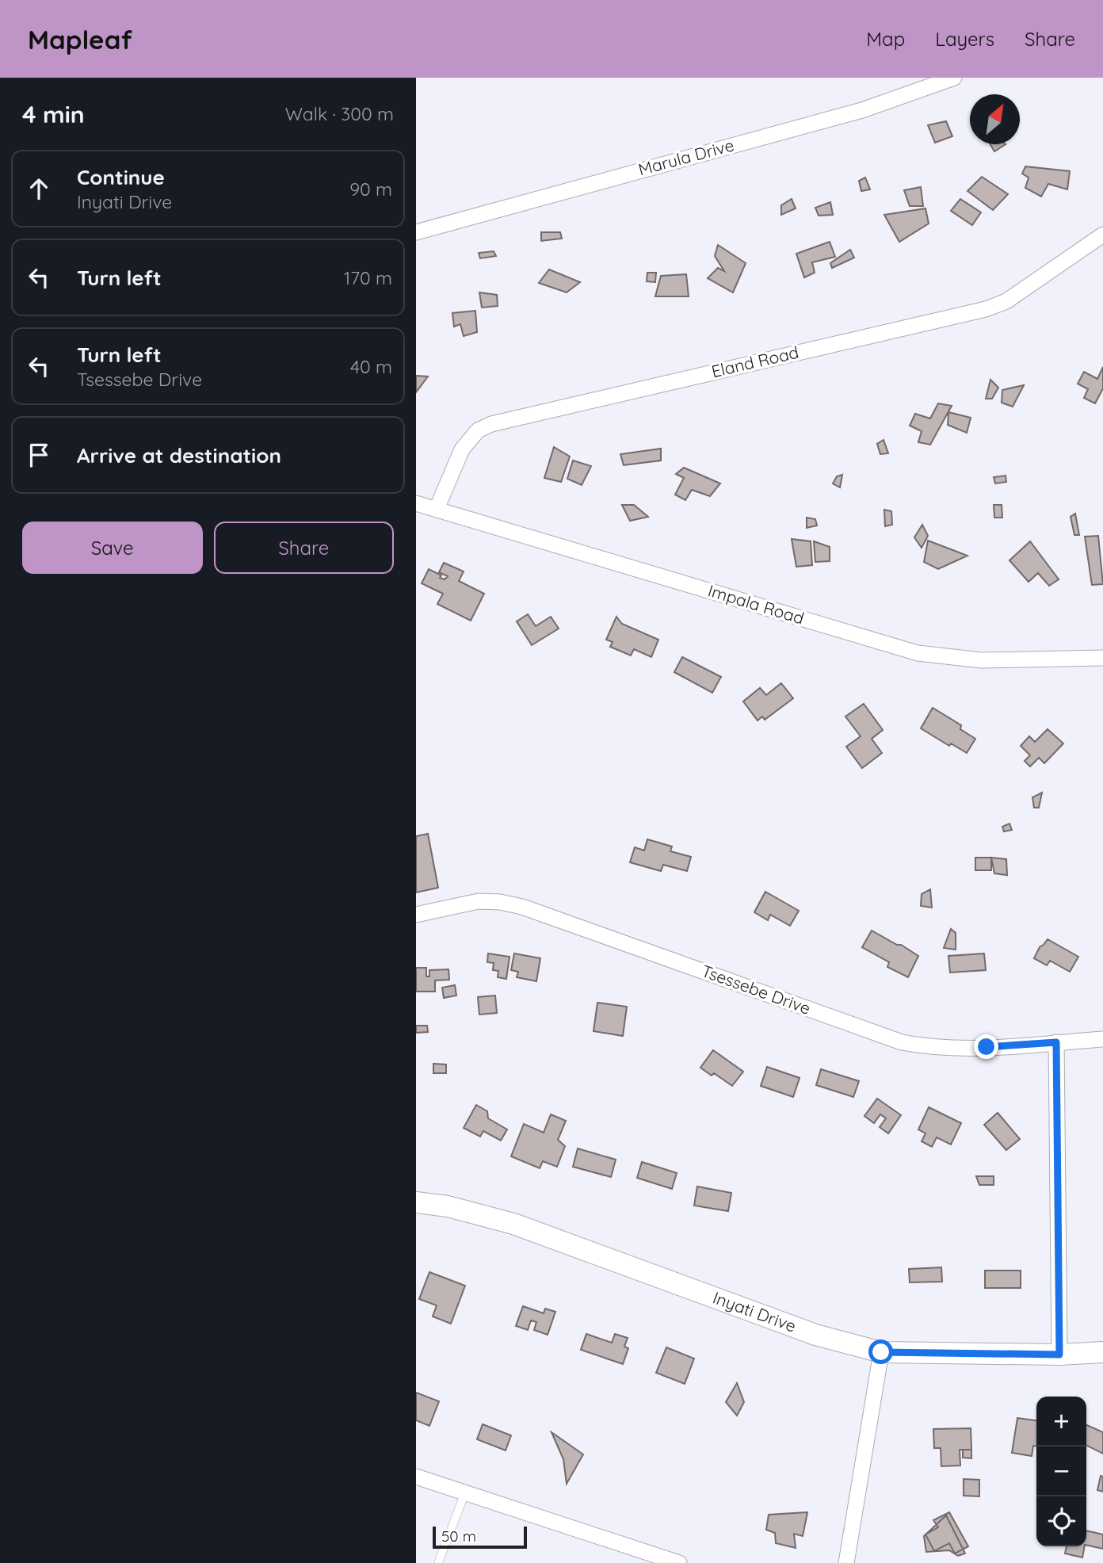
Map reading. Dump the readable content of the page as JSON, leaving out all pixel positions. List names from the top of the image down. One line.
{"streets":{"street":["Marula Drive","Eland Road","Impala Road","Tsessebe Drive","Inyati Drive"]},"crossings":[["Eland Road","Impala Road"]],"scale_bar":"50 m","north":"top right","page":{"header":"Mapleaf","nav":["Map","Layers","Share"],"heading":["4 min","Walk · 300 m"],"list":[["Continue","Inyati Drive","90 m"],["Turn left","170 m"],["Turn left","Tsessebe Drive","40 m"],"Arrive at destination"],"buttons":["Save","Share"],"map_buttons":["+","−"],"scale":"50 m"}}
